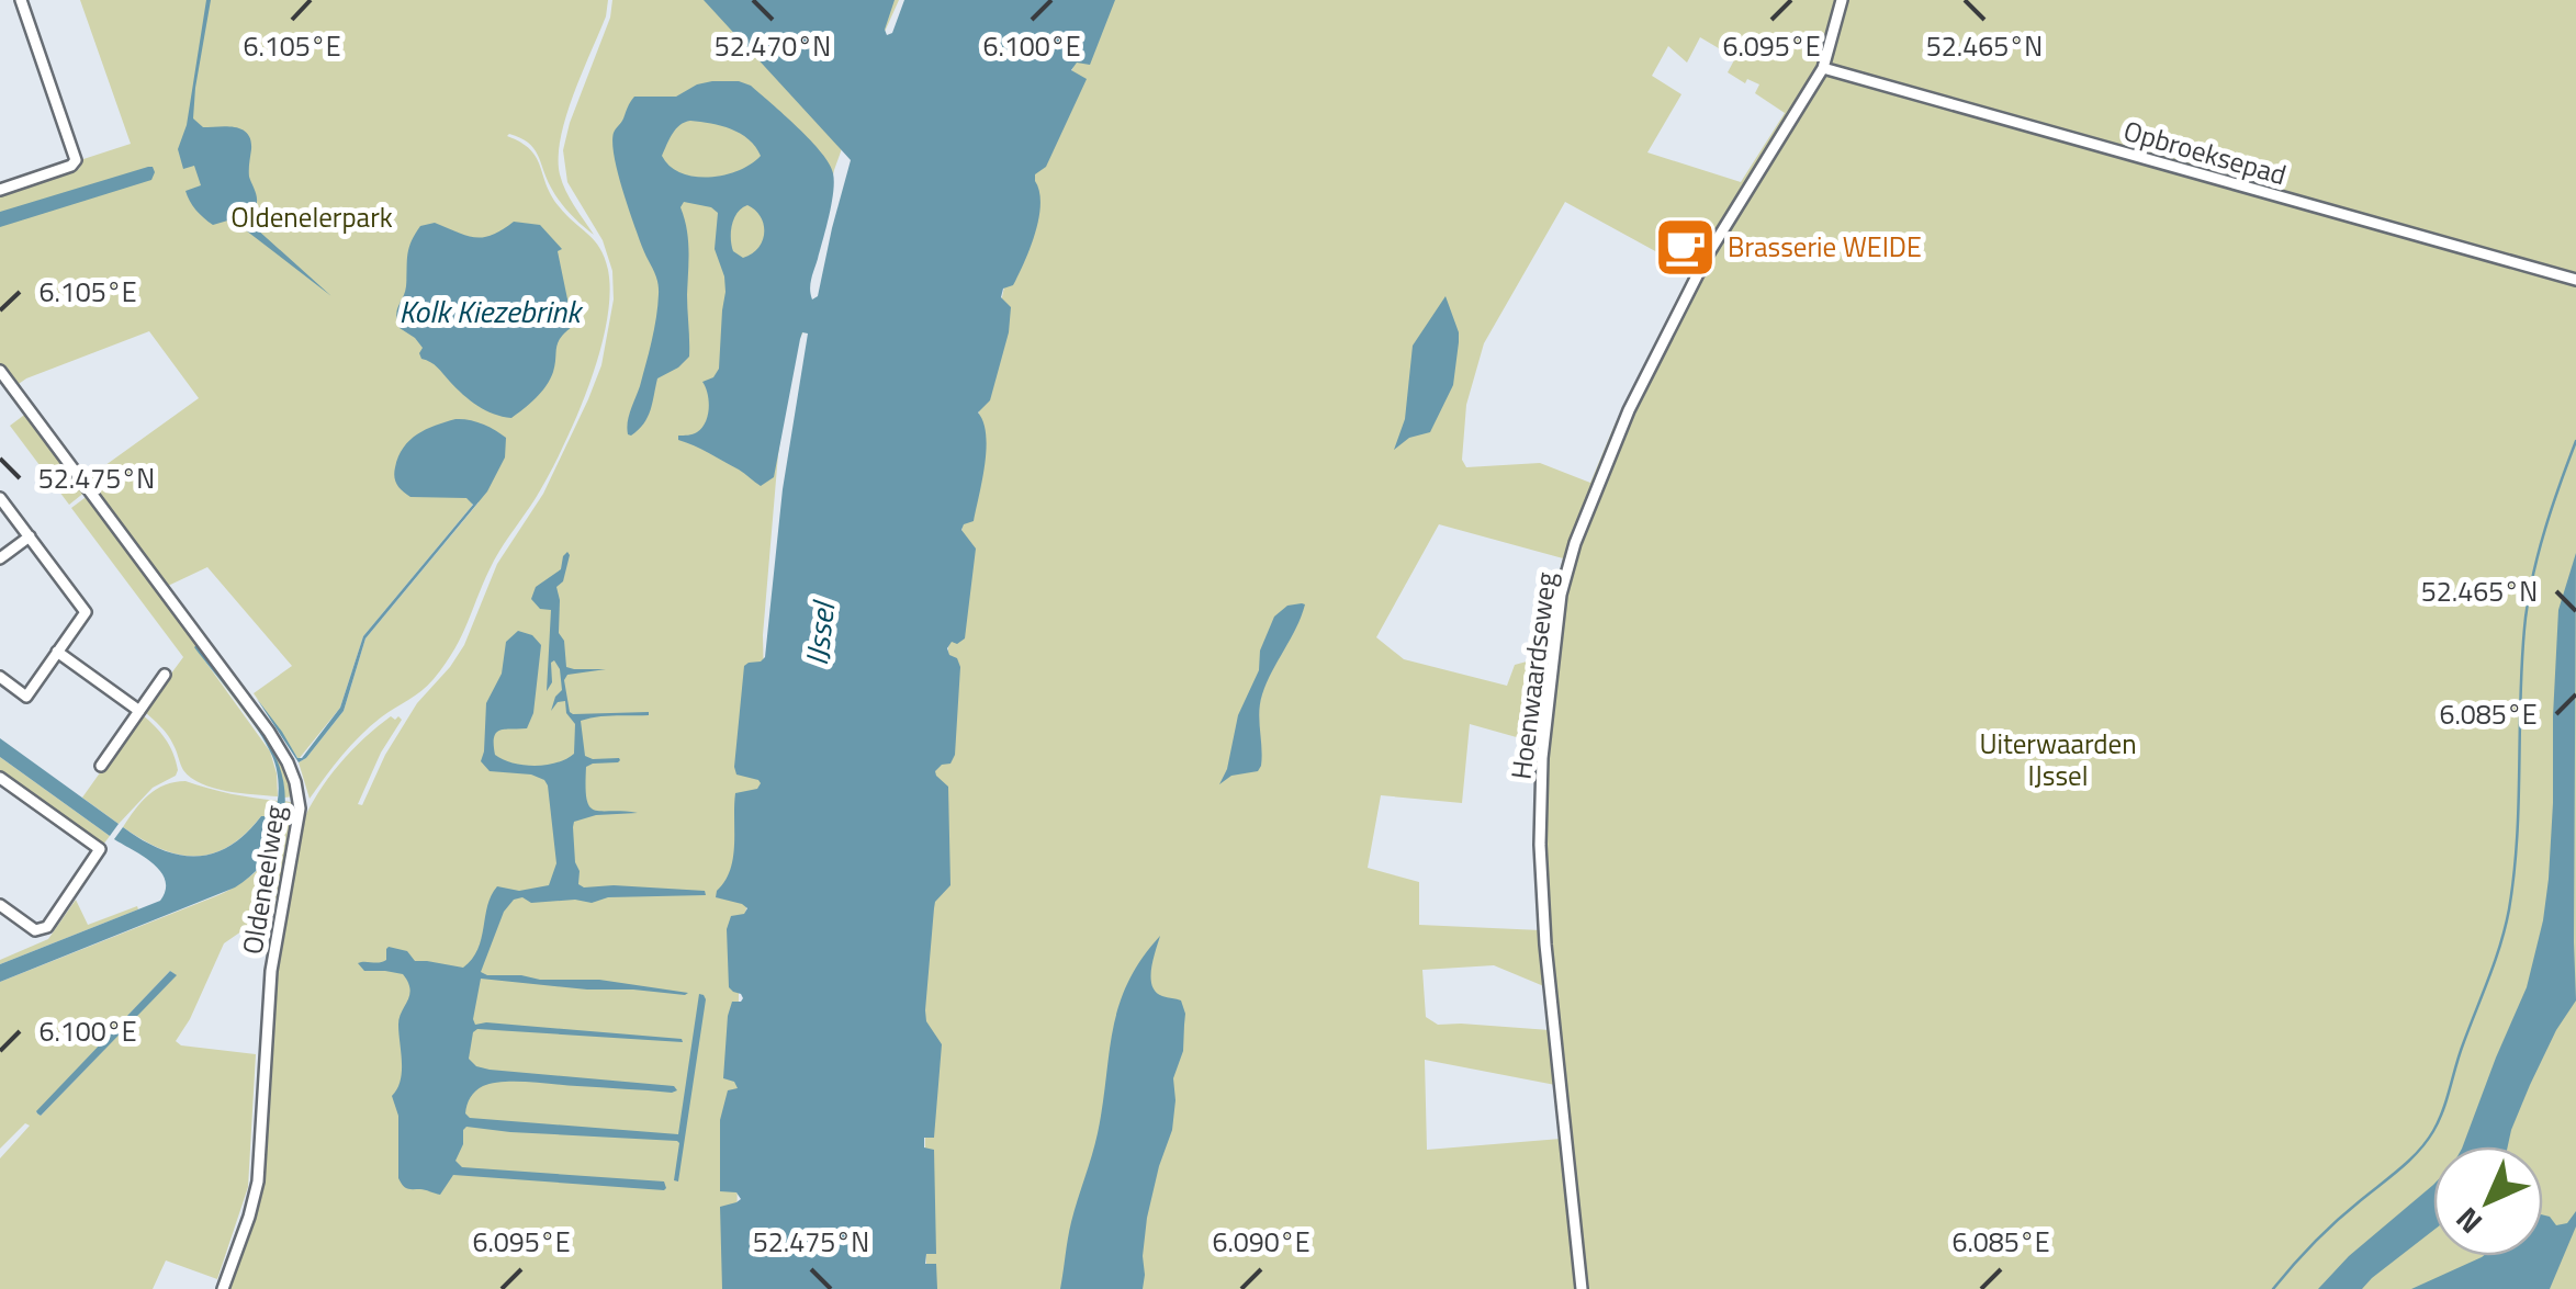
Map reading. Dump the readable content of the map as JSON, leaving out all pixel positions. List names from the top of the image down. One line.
{"streets":{"street":["Opbroeksepad","Hoenwaardseweg","Oldeneelweg"]},"crossings":[["Opbroeksepad","Hoenwaardseweg"]],"water":["Kolk Kiezebrink","IJssel"],"parks":["Oldenelerpark","Uiterwaarden IJssel"],"places":{"cafe":["Brasserie WEIDE"]},"north":"bottom left","coordinates":["6.105°E","52.470°N","6.100°E","6.095°E","52.465°N","52.475°N","6.085°E","6.090°E"]}
